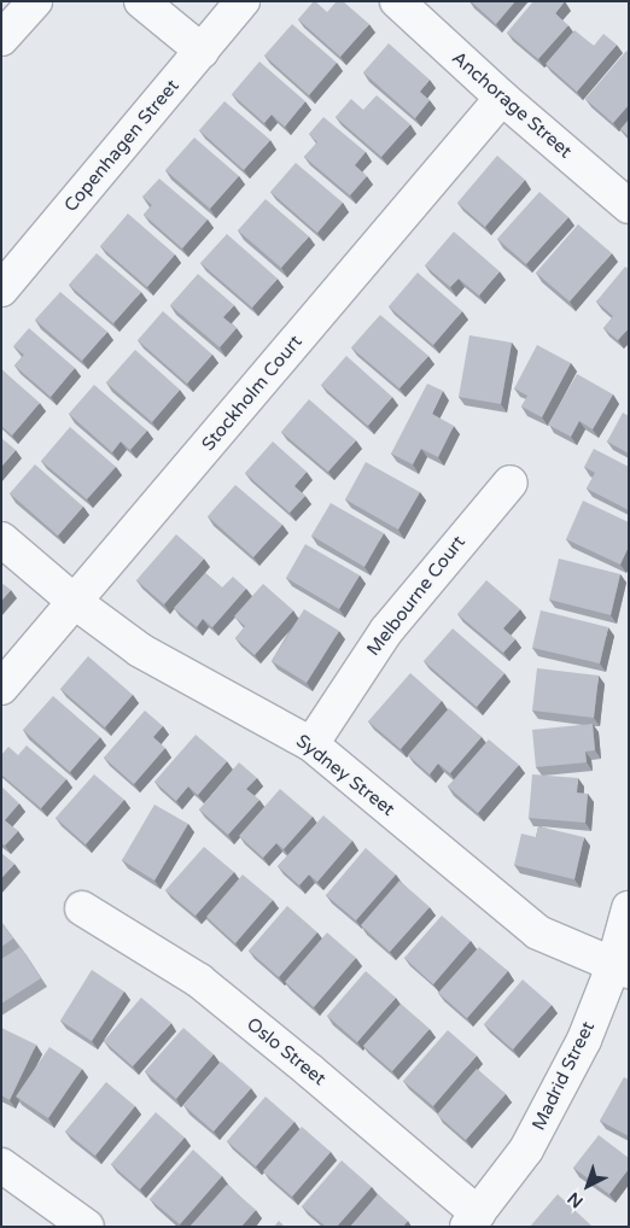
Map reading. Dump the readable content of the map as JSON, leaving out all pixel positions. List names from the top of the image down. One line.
{"streets":{"street":["Anchorage Street","Copenhagen Street","Stockholm Court","Melbourne Court","Sydney Street","Oslo Street","Madrid Street"]},"crossings":[["Anchorage Street","Stockholm Court"],["Stockholm Court","Sydney Street"],["Melbourne Court","Sydney Street"],["Sydney Street","Madrid Street"],["Oslo Street","Madrid Street"]],"north":"bottom left"}
